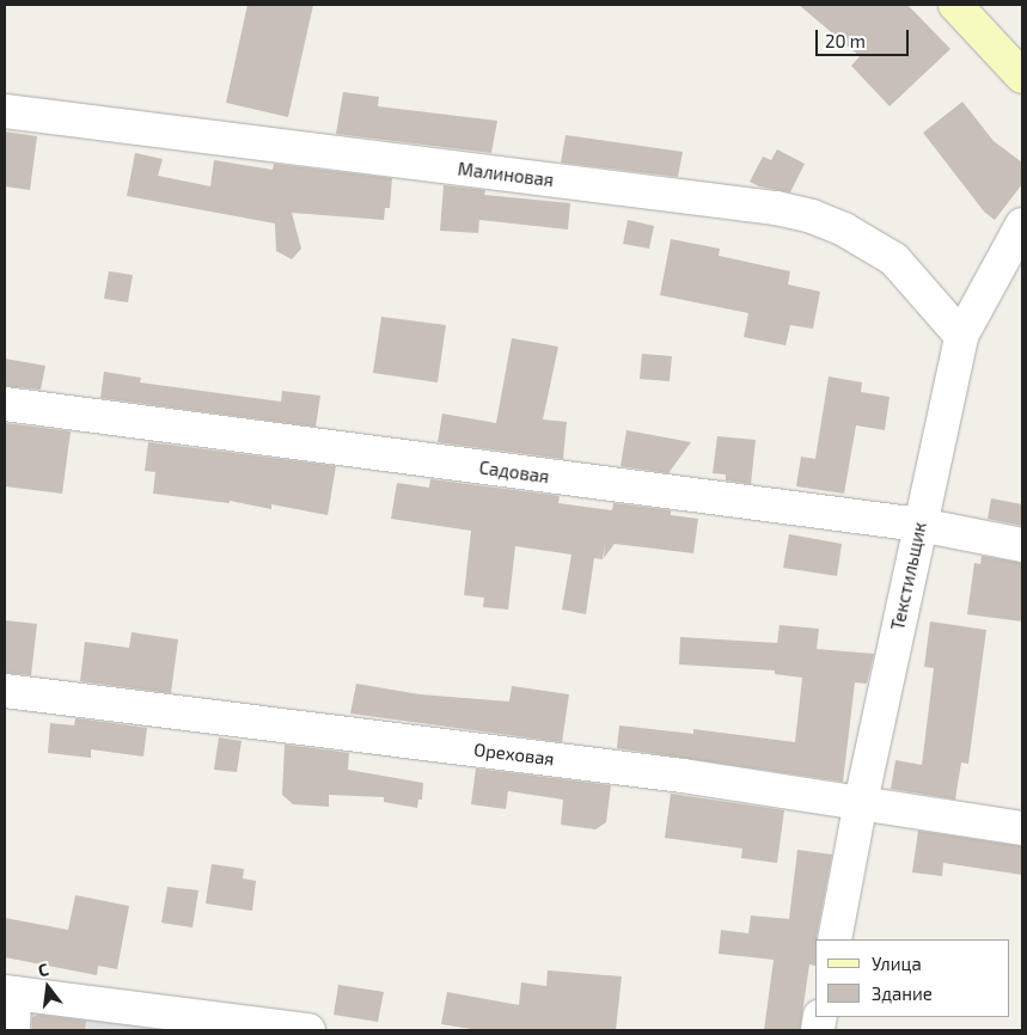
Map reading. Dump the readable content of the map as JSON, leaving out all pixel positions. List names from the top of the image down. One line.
{"streets":{"street":["Малиновая","Садовая","Текстильщик","Ореховая"]},"crossings":[["Малиновая","Текстильщик"],["Садовая","Текстильщик"],["Текстильщик","Ореховая"]],"legend":["Улица","Здание"],"scale_bar":"20 m","north":"top"}
